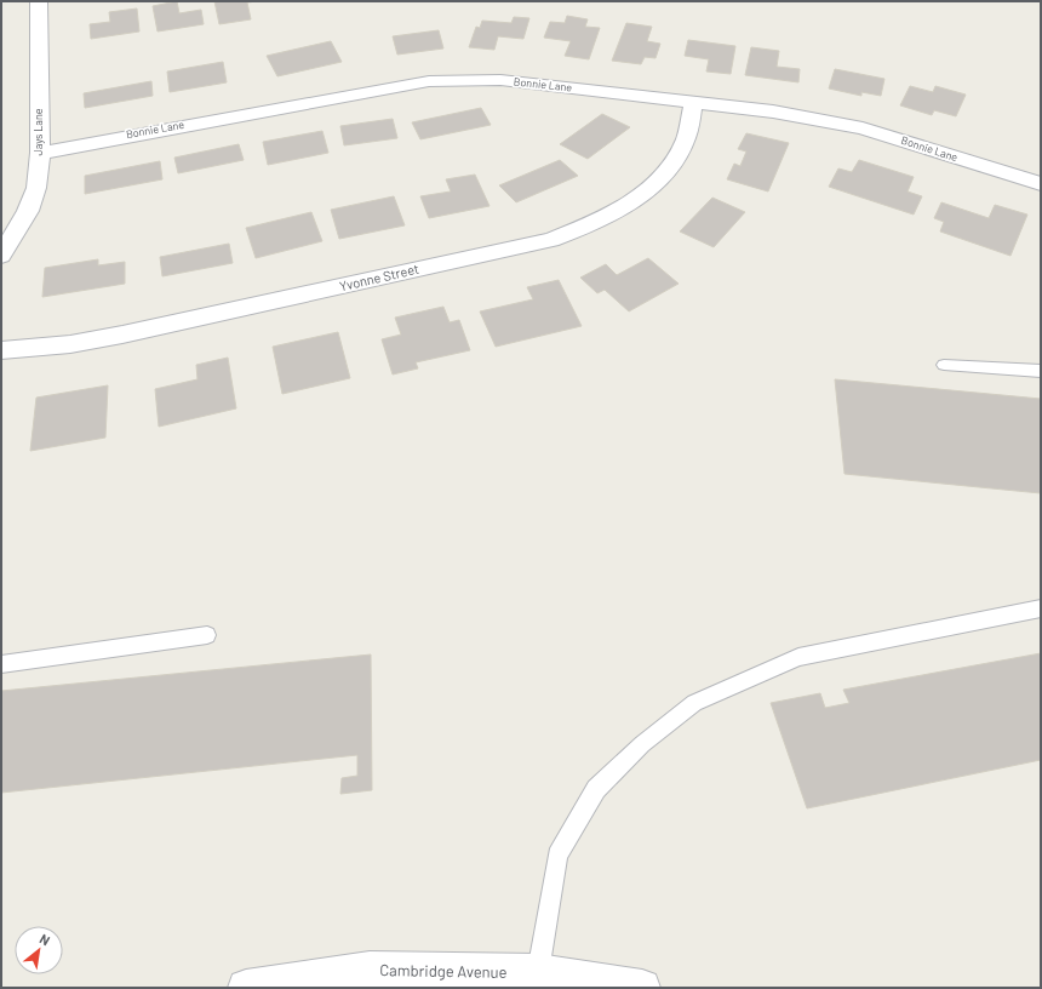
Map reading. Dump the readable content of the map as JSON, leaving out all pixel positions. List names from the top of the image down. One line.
{"streets":{"street":["Bonnie Lane","Jays Lane","Yvonne Street","Cambridge Avenue"]},"crossings":[["Bonnie Lane","Jays Lane"],["Bonnie Lane","Yvonne Street"]],"north":"top right"}
